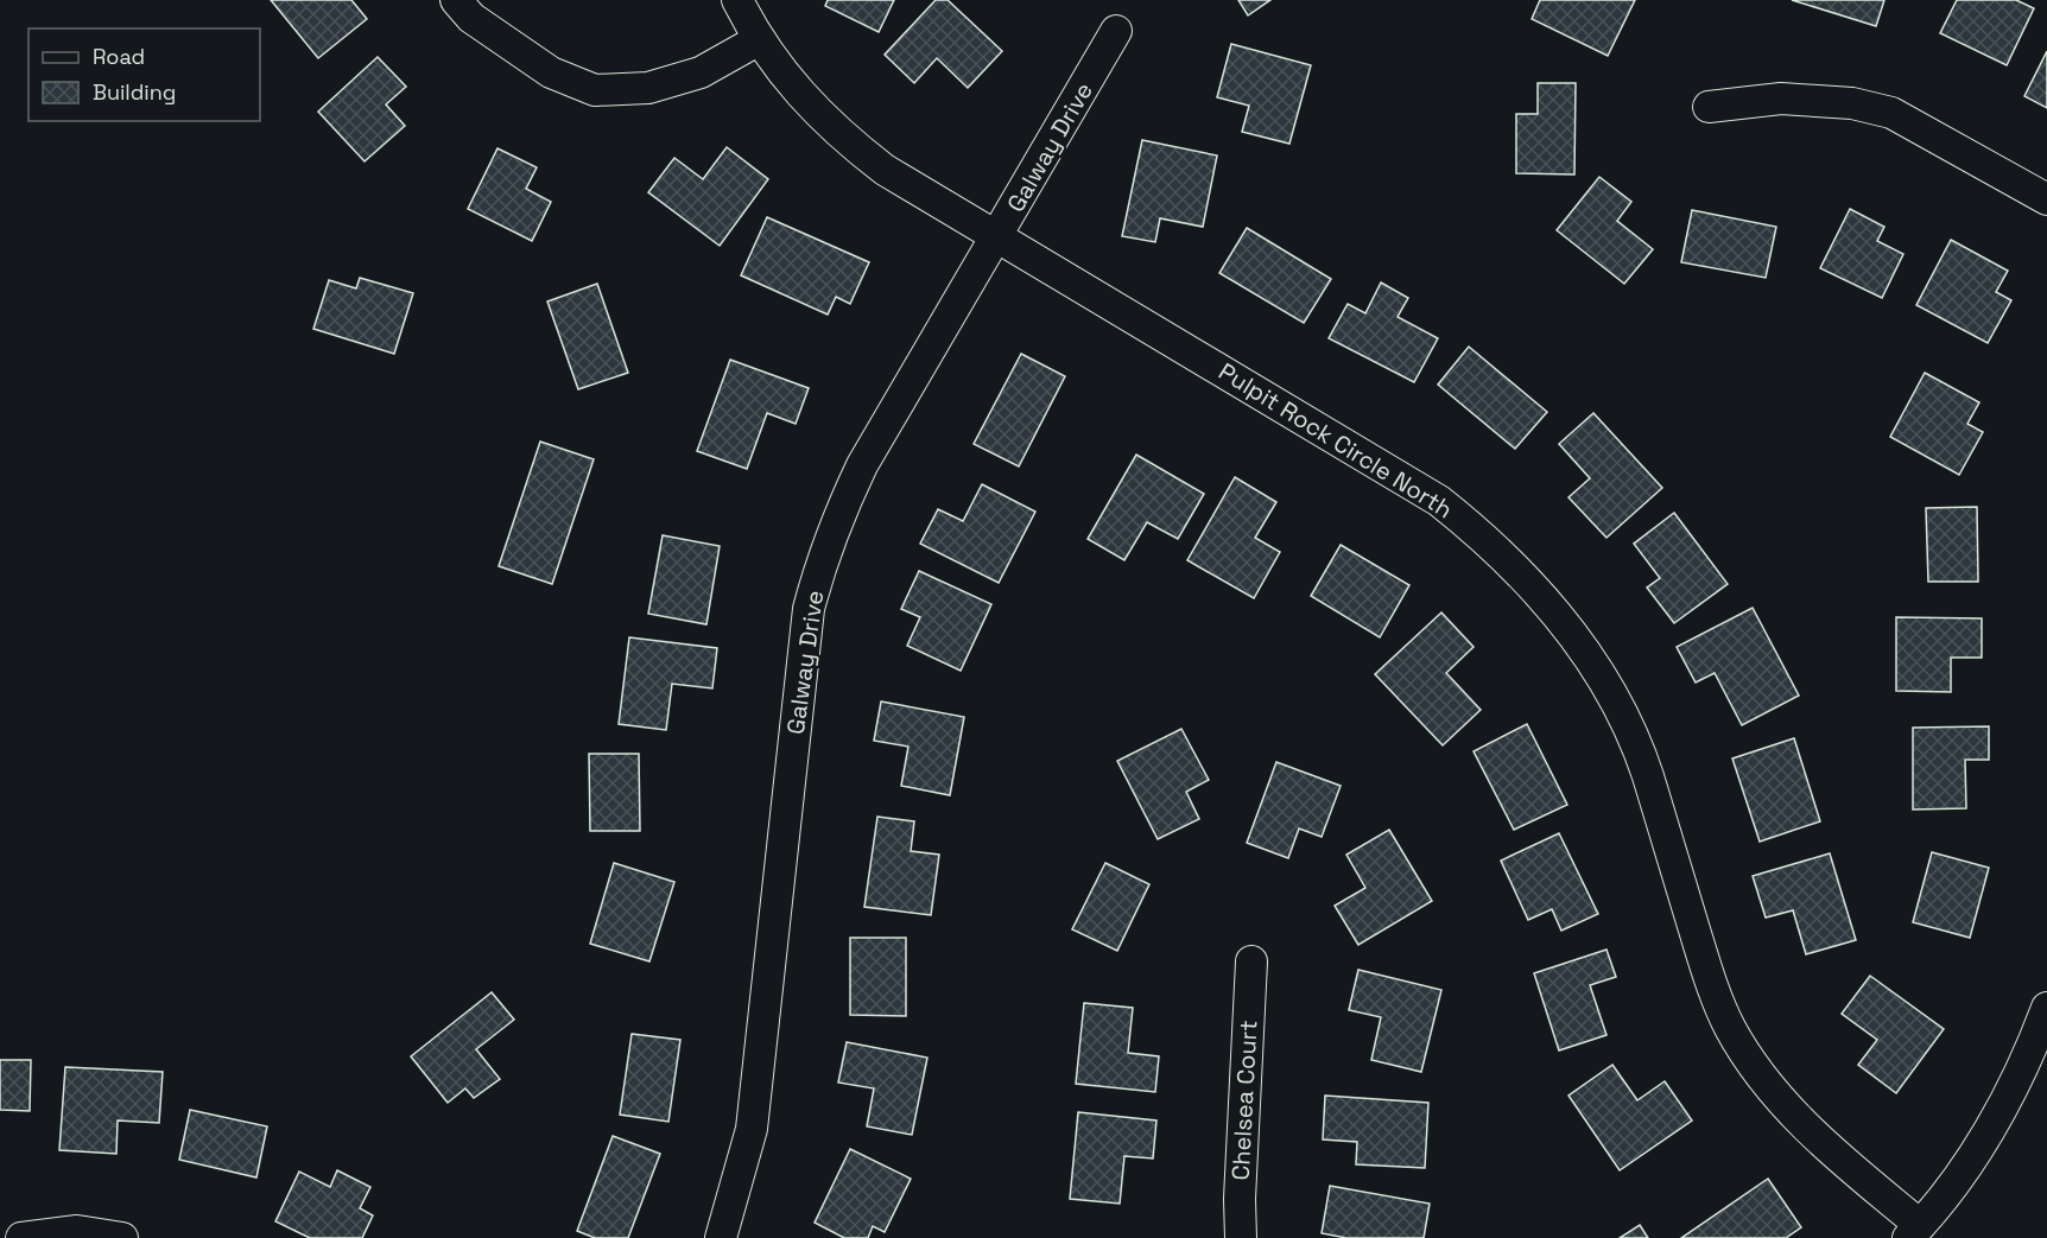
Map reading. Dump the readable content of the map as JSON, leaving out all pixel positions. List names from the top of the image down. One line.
{"streets":{"street":["Galway Drive","Pulpit Rock Circle North","Chelsea Court"]},"crossings":[["Galway Drive","Pulpit Rock Circle North"]],"legend":["Road","Building"]}
